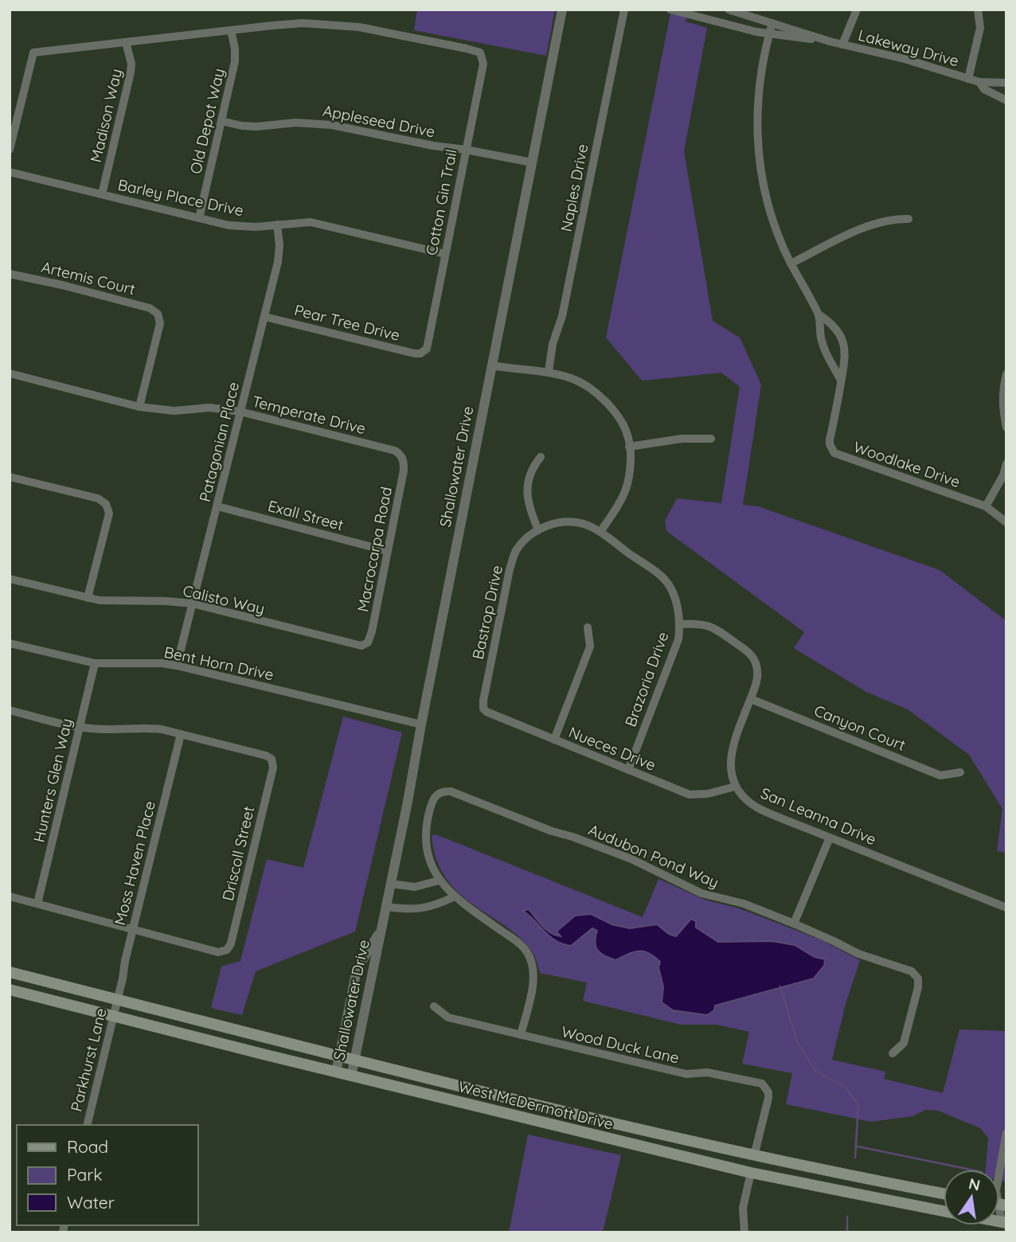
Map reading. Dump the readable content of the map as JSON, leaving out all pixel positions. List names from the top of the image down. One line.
{"streets":{"main road":["West McDermott Drive"],"street":["Lakeway Drive","Madison Way","Old Depot Way","Appleseed Drive","Naples Drive","Barley Place Drive","Cotton Gin Trail","Artemis Court","Pear Tree Drive","Temperate Drive","Patagonian Place","Woodlake Drive","Shallowater Drive","Exall Street","Macrocarpa Road","Calisto Way","Bastrop Drive","Bent Horn Drive","Brazoria Drive","Canyon Court","Nueces Drive","Hunters Glen Way","San Leanna Drive","Driscoll Street","Audubon Pond Way","Moss Haven Place","Wood Duck Lane","Parkhurst Lane"]},"crossings":[["Lakeway Drive","Woodlake Drive"],["Madison Way","Barley Place Drive"],["Old Depot Way","Appleseed Drive"],["Old Depot Way","Barley Place Drive"],["Old Depot Way","Cotton Gin Trail"],["Appleseed Drive","Cotton Gin Trail"],["Appleseed Drive","Shallowater Drive"],["Barley Place Drive","Cotton Gin Trail"],["Barley Place Drive","Patagonian Place"],["Cotton Gin Trail","Pear Tree Drive"],["Artemis Court","Temperate Drive"],["Pear Tree Drive","Patagonian Place"],["Temperate Drive","Patagonian Place"],["Temperate Drive","Macrocarpa Road"],["Patagonian Place","Exall Street"],["Patagonian Place","Calisto Way"],["Patagonian Place","Bent Horn Drive"],["Shallowater Drive","Bent Horn Drive"],["Shallowater Drive","West McDermott Drive"],["Exall Street","Macrocarpa Road"],["Macrocarpa Road","Calisto Way"],["Bastrop Drive","Brazoria Drive"],["Bastrop Drive","Nueces Drive"],["Bent Horn Drive","Hunters Glen Way"],["Brazoria Drive","Nueces Drive"],["Nueces Drive","San Leanna Drive"],["Driscoll Street","Moss Haven Place"],["Moss Haven Place","Parkhurst Lane"],["Moss Haven Place","West McDermott Drive"],["Wood Duck Lane","West McDermott Drive"],["Parkhurst Lane","West McDermott Drive"]],"legend":["Road","Park","Water"],"north":"top"}
